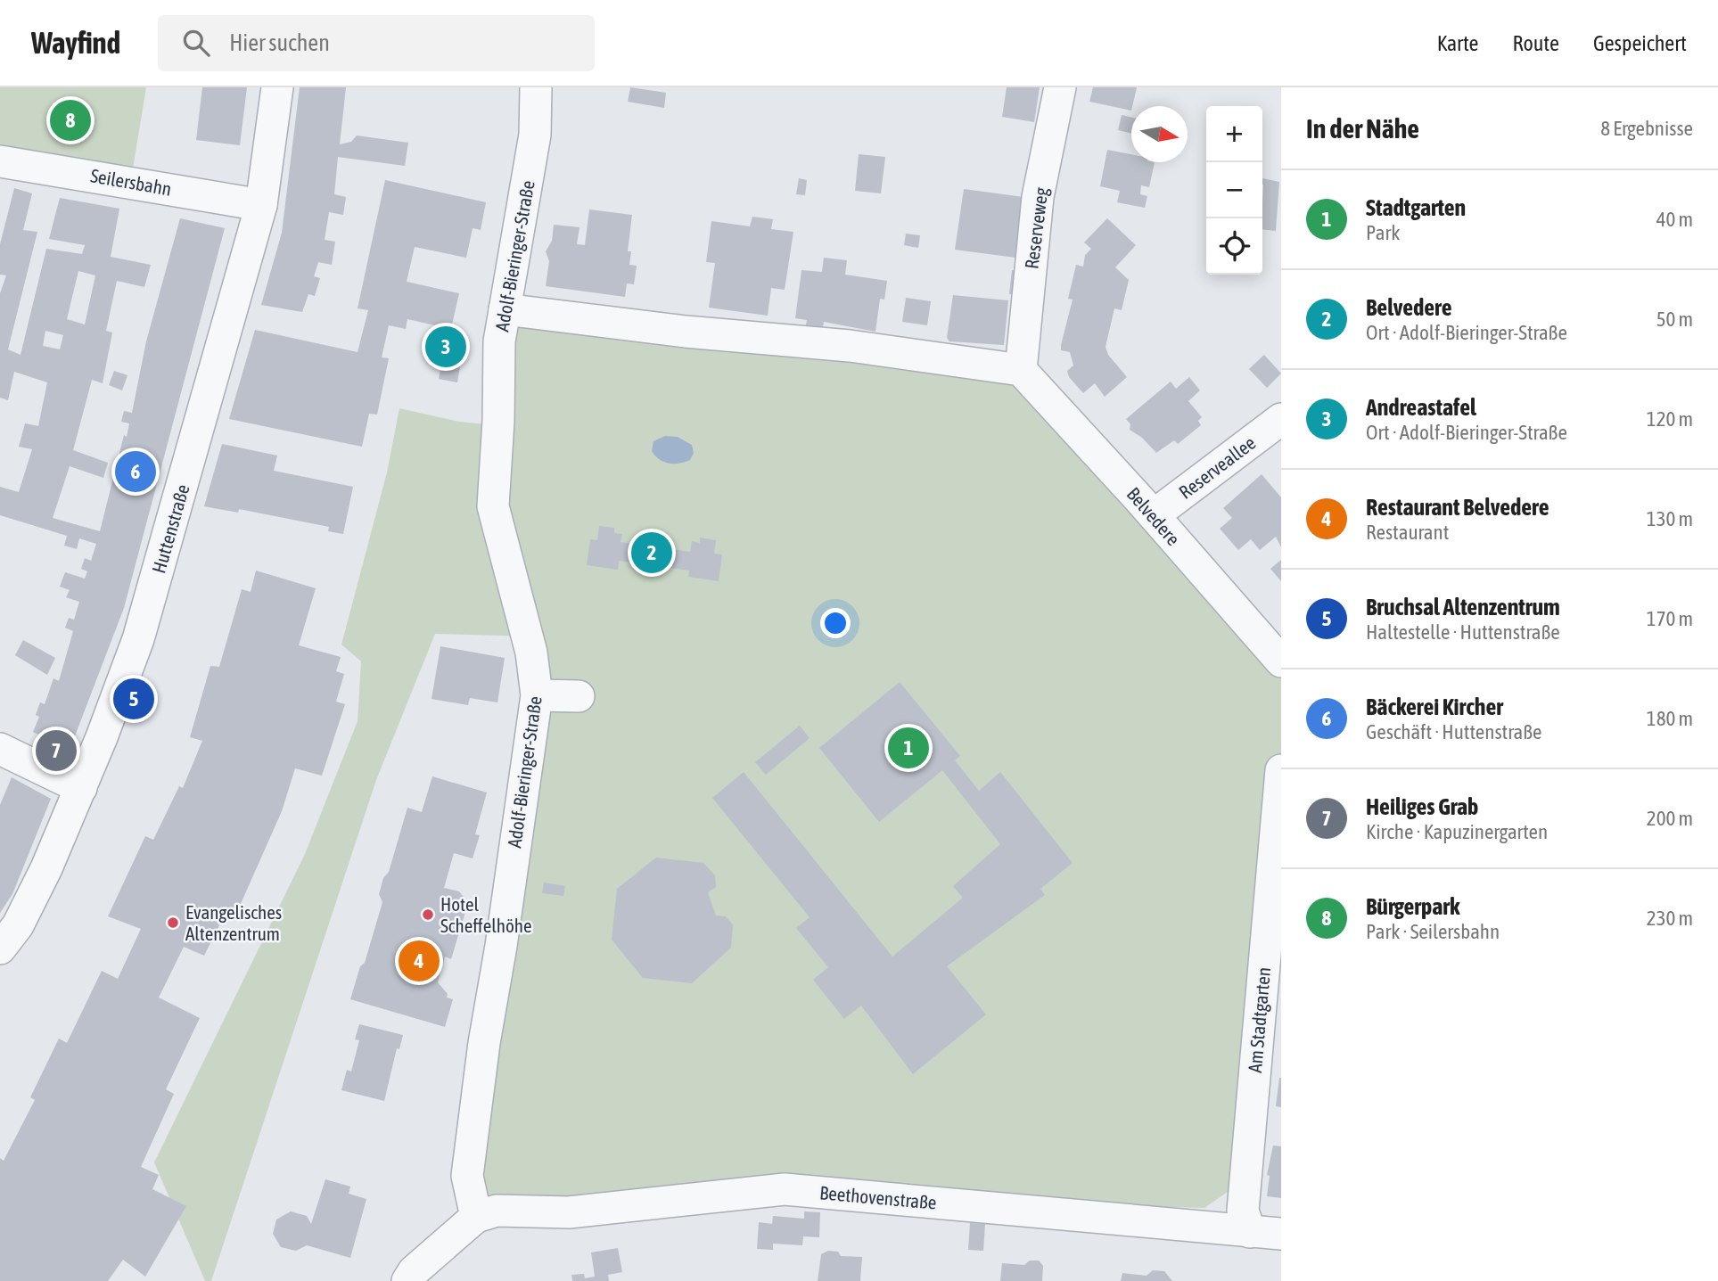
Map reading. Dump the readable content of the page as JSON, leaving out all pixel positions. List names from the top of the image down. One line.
{"streets":{"street":["Seilersbahn","Reserveweg","Adolf-Bieringer-Straße","Reserveallee","Belvedere","Huttenstraße","Am Stadtgarten","Beethovenstraße"]},"crossings":[["Seilersbahn","Huttenstraße"],["Reserveweg","Belvedere"],["Adolf-Bieringer-Straße","Beethovenstraße"],["Reserveallee","Belvedere"],["Am Stadtgarten","Beethovenstraße"]],"places":["Hotel Scheffelhöhe","Evangelisches Altenzentrum"],"north":"right","page":{"header":"Wayfind","search":"Hier suchen","nav":["Karte","Route","Gespeichert"],"heading":["In der Nähe","8 Ergebnisse"],"pins":["8","3","6","2","5","1","7","4"],"map_buttons":["+","−"],"list":[{"mark":"1","name":"Stadtgarten","note":"Park","value":"40 m"},{"mark":"2","name":"Belvedere","note":"Ort · Adolf-Bieringer-Straße","value":"50 m"},{"mark":"3","name":"Andreastafel","note":"Ort · Adolf-Bieringer-Straße","value":"120 m"},{"mark":"4","name":"Restaurant Belvedere","note":"Restaurant","value":"130 m"},{"mark":"5","name":"Bruchsal Altenzentrum","note":"Haltestelle · Huttenstraße","value":"170 m"},{"mark":"6","name":"Bäckerei Kircher","note":"Geschäft · Huttenstraße","value":"180 m"},{"mark":"7","name":"Heiliges Grab","note":"Kirche · Kapuzinergarten","value":"200 m"},{"mark":"8","name":"Bürgerpark","note":"Park · Seilersbahn","value":"230 m"}]}}
